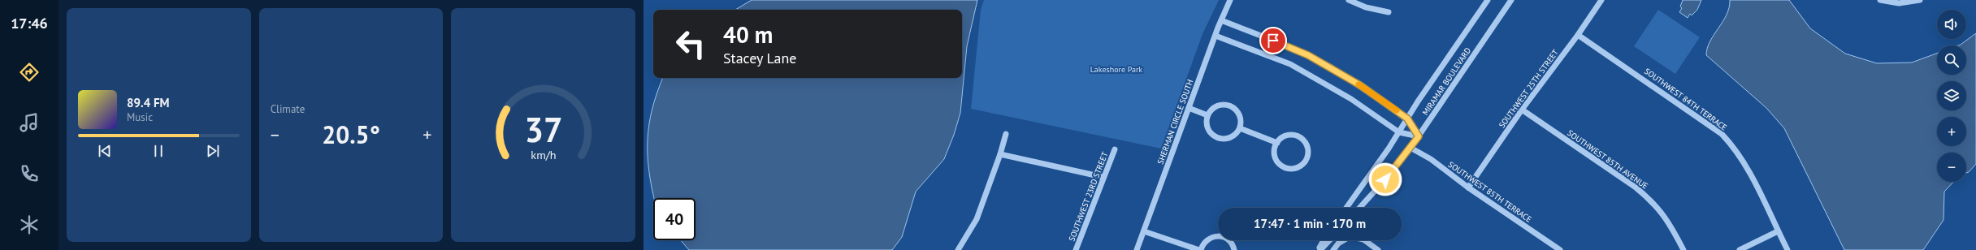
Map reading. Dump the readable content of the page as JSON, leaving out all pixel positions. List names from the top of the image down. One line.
{"streets":{"street":["MIRAMAR BOULEVARD","SOUTHWEST 25TH STREET","SOUTHWEST 84TH TERRACE","SHERMAN CIRCLE SOUTH","SOUTHWEST 85TH AVENUE","SOUTHWEST 85TH TERRACE","SOUTHWEST 23RD STREET"]},"crossings":[["MIRAMAR BOULEVARD","SOUTHWEST 85TH TERRACE"],["SOUTHWEST 25TH STREET","SOUTHWEST 84TH TERRACE"],["SOUTHWEST 25TH STREET","SOUTHWEST 85TH AVENUE"],["SOUTHWEST 25TH STREET","SOUTHWEST 85TH TERRACE"]],"parks":["Lakeshore Park"],"page":{"tabs":"17:46","tile":"Climate","map_buttons":["+","−"],"turn":["40 m","Stacey Lane"],"song":["89.4 FM","Music"],"heat":["−","20.5°","+"],"limit":"40","trip":"17:47 · 1 min · 170 m","gauge":["37","km/h"]}}
